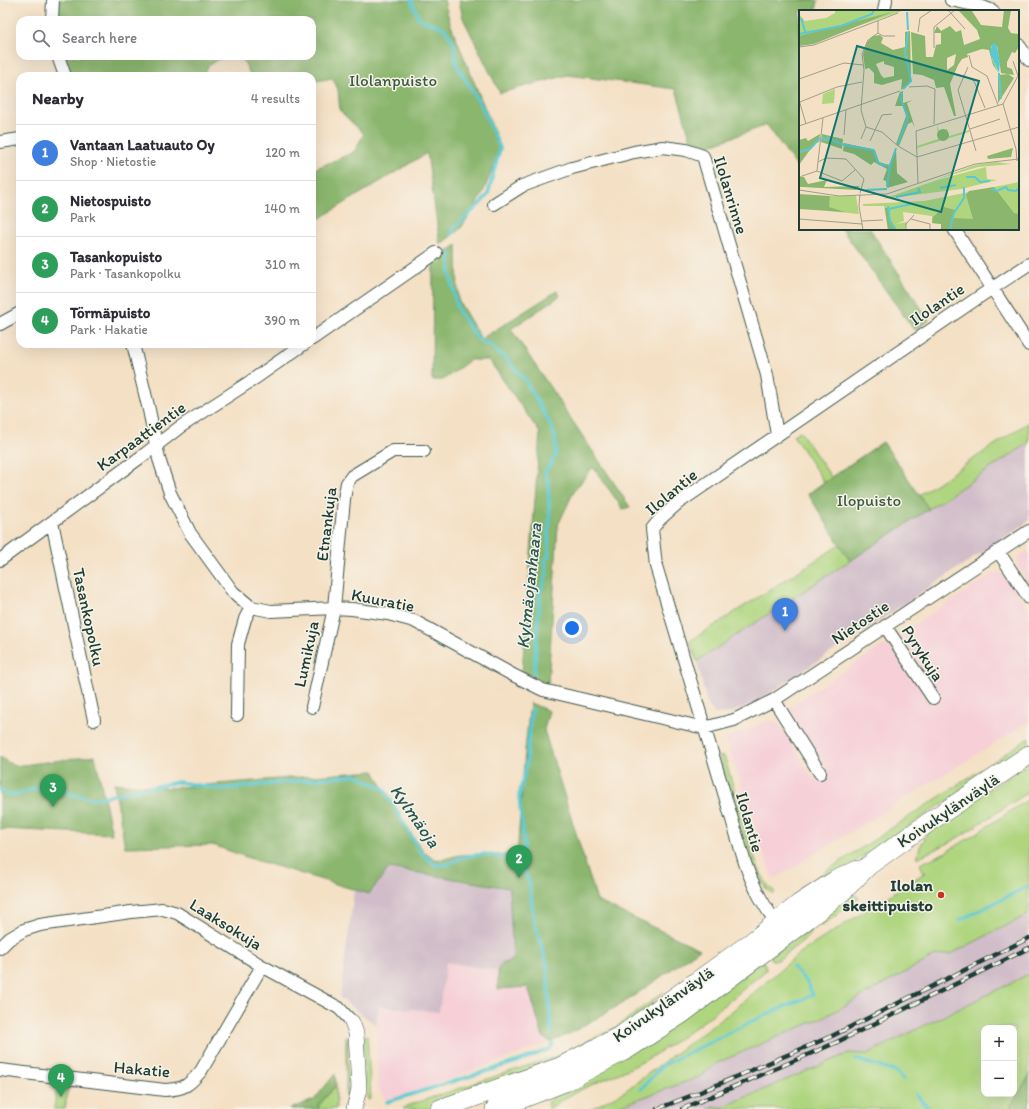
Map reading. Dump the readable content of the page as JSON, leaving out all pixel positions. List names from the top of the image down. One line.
{"streets":{"main road":["Koivukylänväylä"],"street":["Ilolanrinne","Ilolantie","Karpaattientie","Etnankuja","Kuuratie","Tasankopolku","Nietostie","Pyrykuja","Lumikuja","Laaksokuja","Hakatie"]},"crossings":[["Ilolanrinne","Ilolantie"],["Ilolantie","Kuuratie"],["Ilolantie","Nietostie"],["Ilolantie","Koivukylänväylä"],["Karpaattientie","Tasankopolku"],["Etnankuja","Kuuratie"],["Etnankuja","Lumikuja"],["Kuuratie","Nietostie"],["Kuuratie","Lumikuja"],["Nietostie","Pyrykuja"],["Laaksokuja","Hakatie"]],"water":["Kylmäojanhaara","Kylmäoja"],"parks":["Ilolanpuisto","Ilopuisto"],"places":["Ilolan skeittipuisto"],"page":{"search":"Search here","heading":["Nearby","4 results"],"list":[{"mark":"1","name":"Vantaan Laatuauto Oy","note":"Shop · Nietostie","value":"120 m"},{"mark":"2","name":"Nietospuisto","note":"Park","value":"140 m"},{"mark":"3","name":"Tasankopuisto","note":"Park · Tasankopolku","value":"310 m"},{"mark":"4","name":"Törmäpuisto","note":"Park · Hakatie","value":"390 m"}],"pins":["1","3","2","4"],"map_buttons":["+","−"]}}
